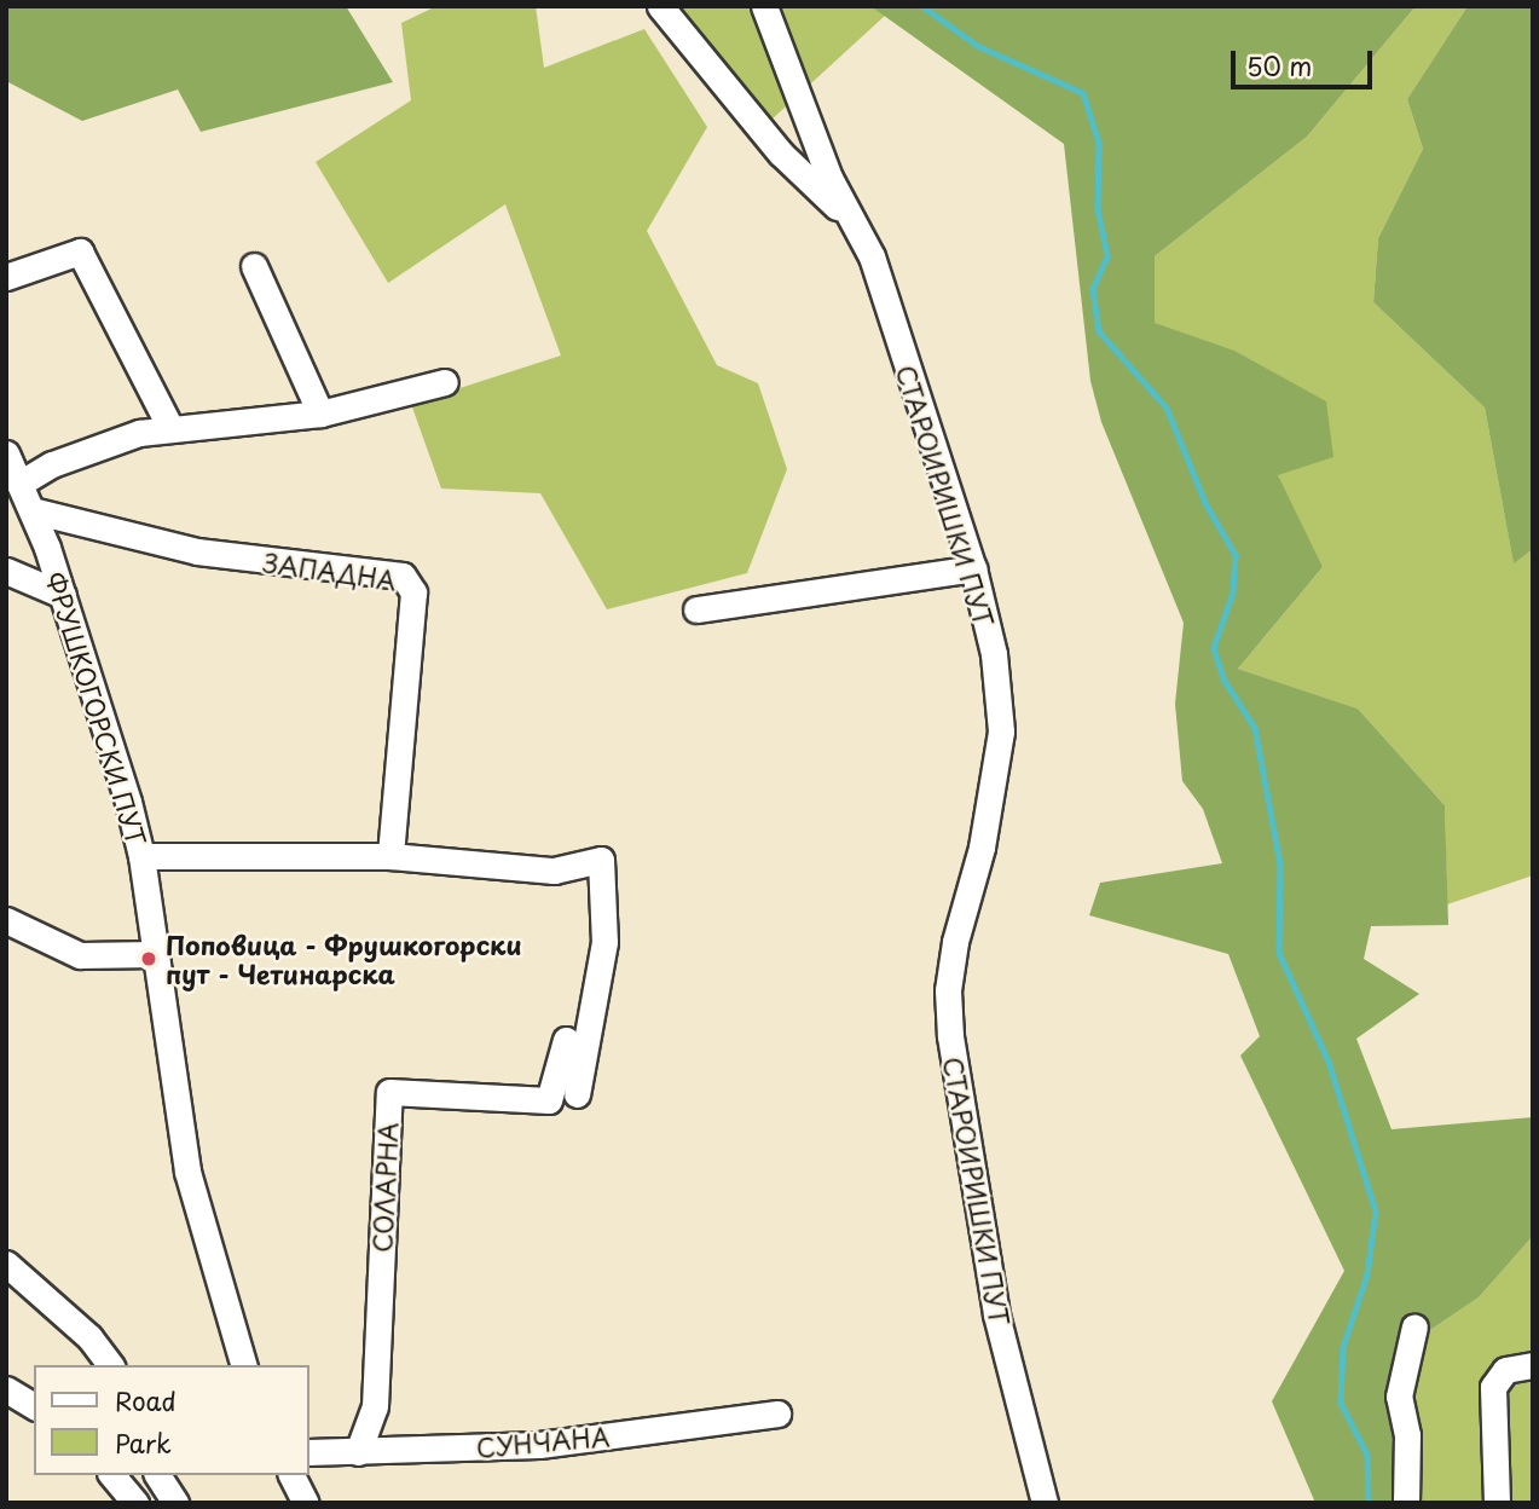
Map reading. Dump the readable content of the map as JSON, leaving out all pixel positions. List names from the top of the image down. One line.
{"streets":{"street":["СТАРОИРИШКИ ПУТ","ЗАПАДНА","ФРУШКОГОРСКИ ПУТ","СОЛАРНА","СУНЧАНА"]},"crossings":[["ЗАПАДНА","ФРУШКОГОРСКИ ПУТ"],["СОЛАРНА","СУНЧАНА"]],"places":["Поповица - Фрушкогорски пут - Четинарска"],"legend":["Road","Park"],"scale_bar":"50 m"}
